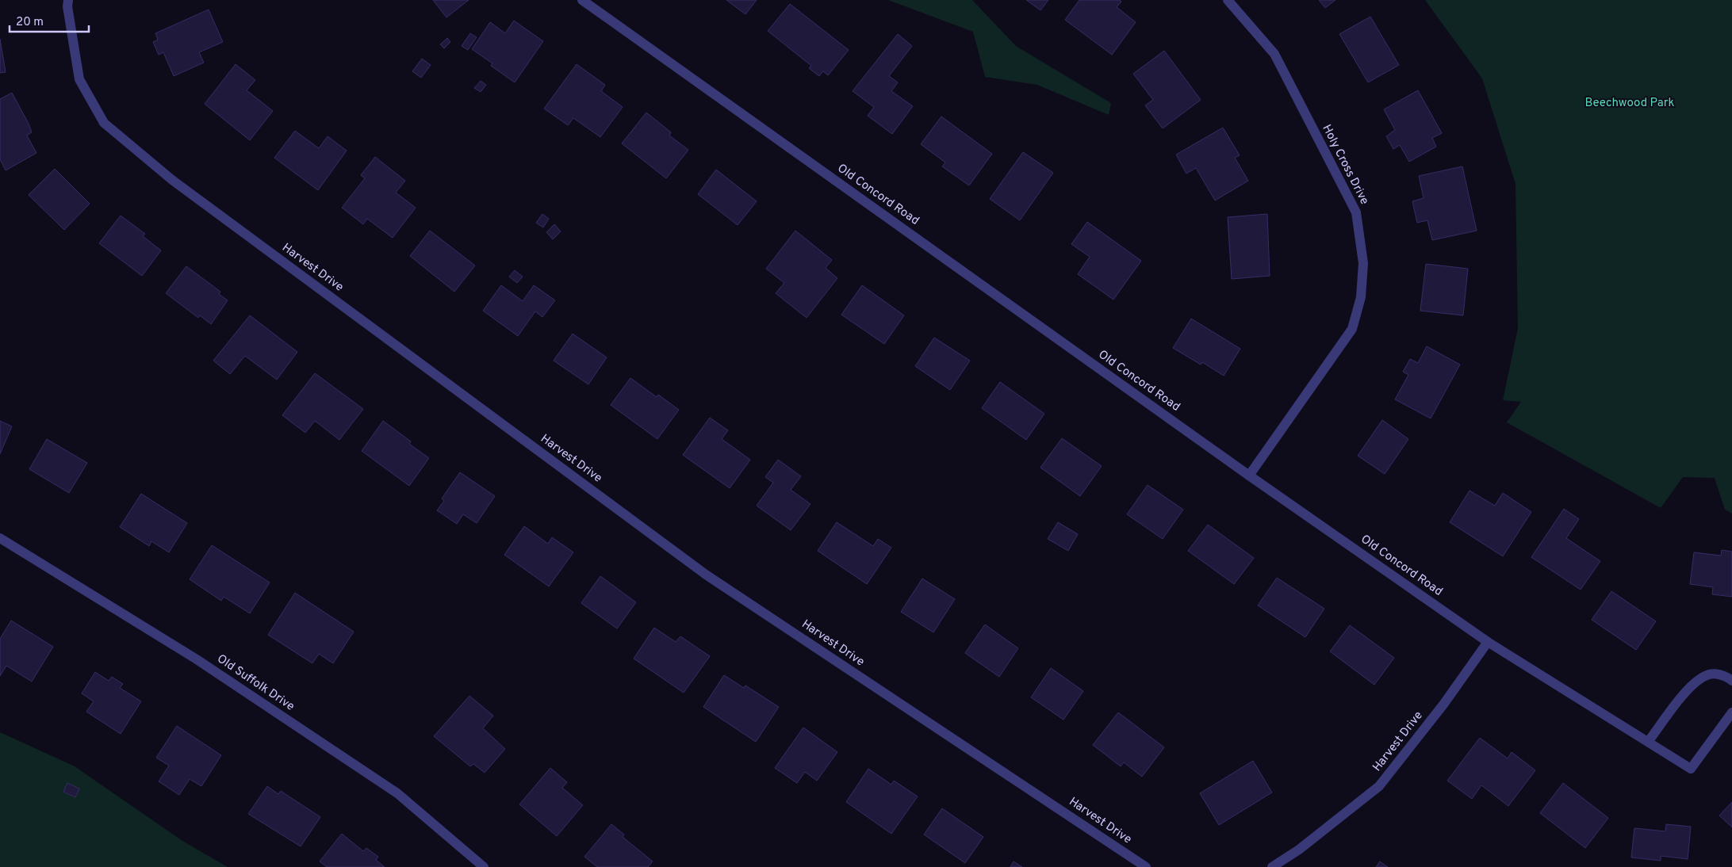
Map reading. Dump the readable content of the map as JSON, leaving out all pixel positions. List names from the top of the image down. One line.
{"streets":{"street":["Holy Cross Drive","Old Concord Road","Harvest Drive","Old Suffolk Drive"]},"crossings":[["Holy Cross Drive","Old Concord Road"],["Old Concord Road","Harvest Drive"]],"parks":["Beechwood Park"],"scale_bar":"20 m"}
